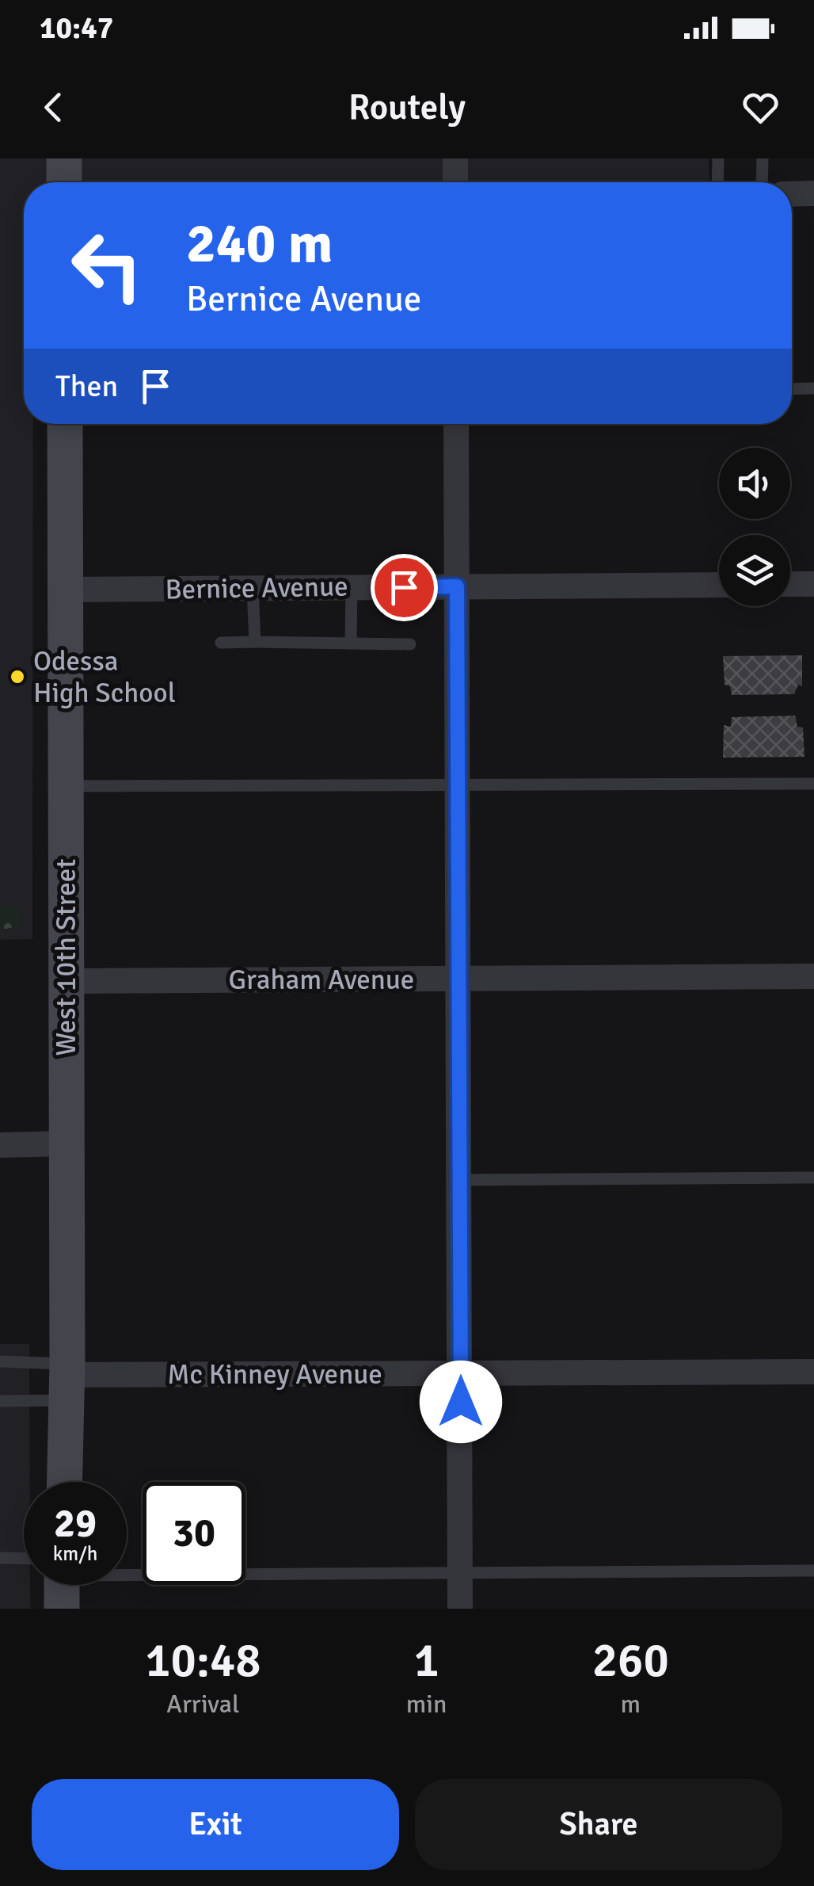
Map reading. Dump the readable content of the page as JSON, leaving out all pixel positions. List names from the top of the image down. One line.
{"streets":{"street":["Bernice Avenue","West 10th Street","Graham Avenue","Mc Kinney Avenue"]},"crossings":[["Bernice Avenue","West 10th Street"],["West 10th Street","Graham Avenue"],["West 10th Street","Mc Kinney Avenue"]],"places":["Odessa High School"],"page":{"status":"10:47","header":"Routely","turn":["240 m","Bernice Avenue"],"then":"Then","speed":"29 km/h","limit":"30","eta":["10:48","Arrival","1","min","260","m"],"buttons":["Exit","Share"]}}
